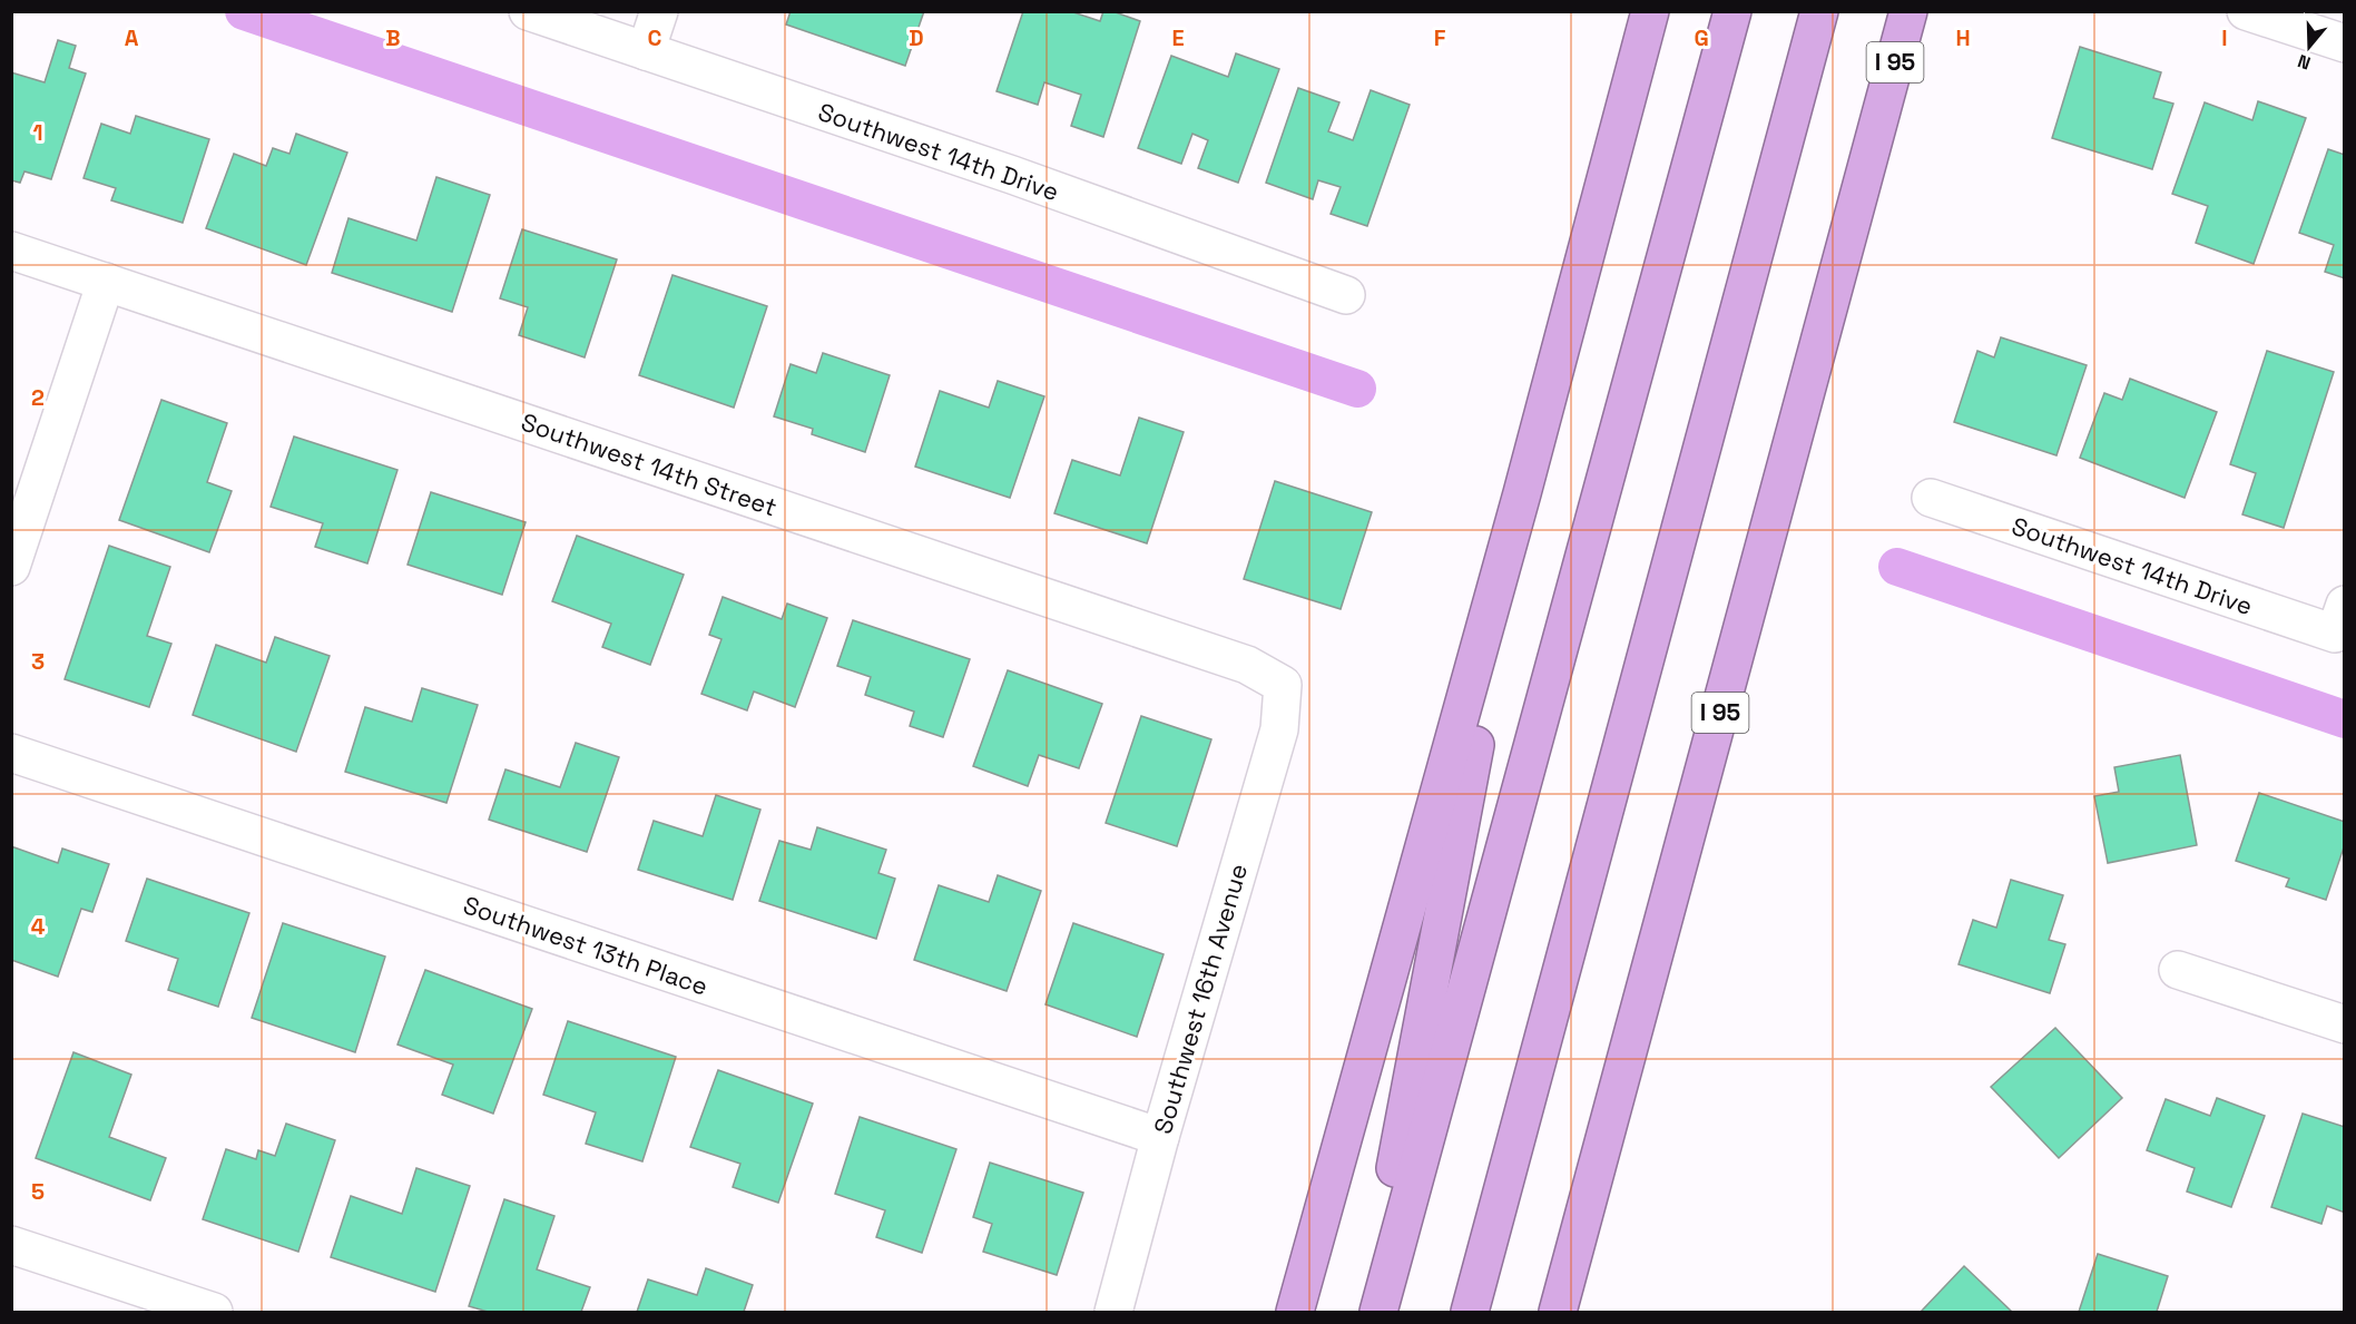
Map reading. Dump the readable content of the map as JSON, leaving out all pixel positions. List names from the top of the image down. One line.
{"streets":{"highway":["I 95"],"street":["Southwest 14th Drive","Southwest 14th Street","Southwest 13th Place","Southwest 16th Avenue"]},"crossings":[["Southwest 14th Street","Southwest 16th Avenue"],["Southwest 13th Place","Southwest 16th Avenue"]],"north":"bottom","grid":{"columns":["A","B","C","D","E","F","G","H","I"],"rows":["1","2","3","4","5"]}}
